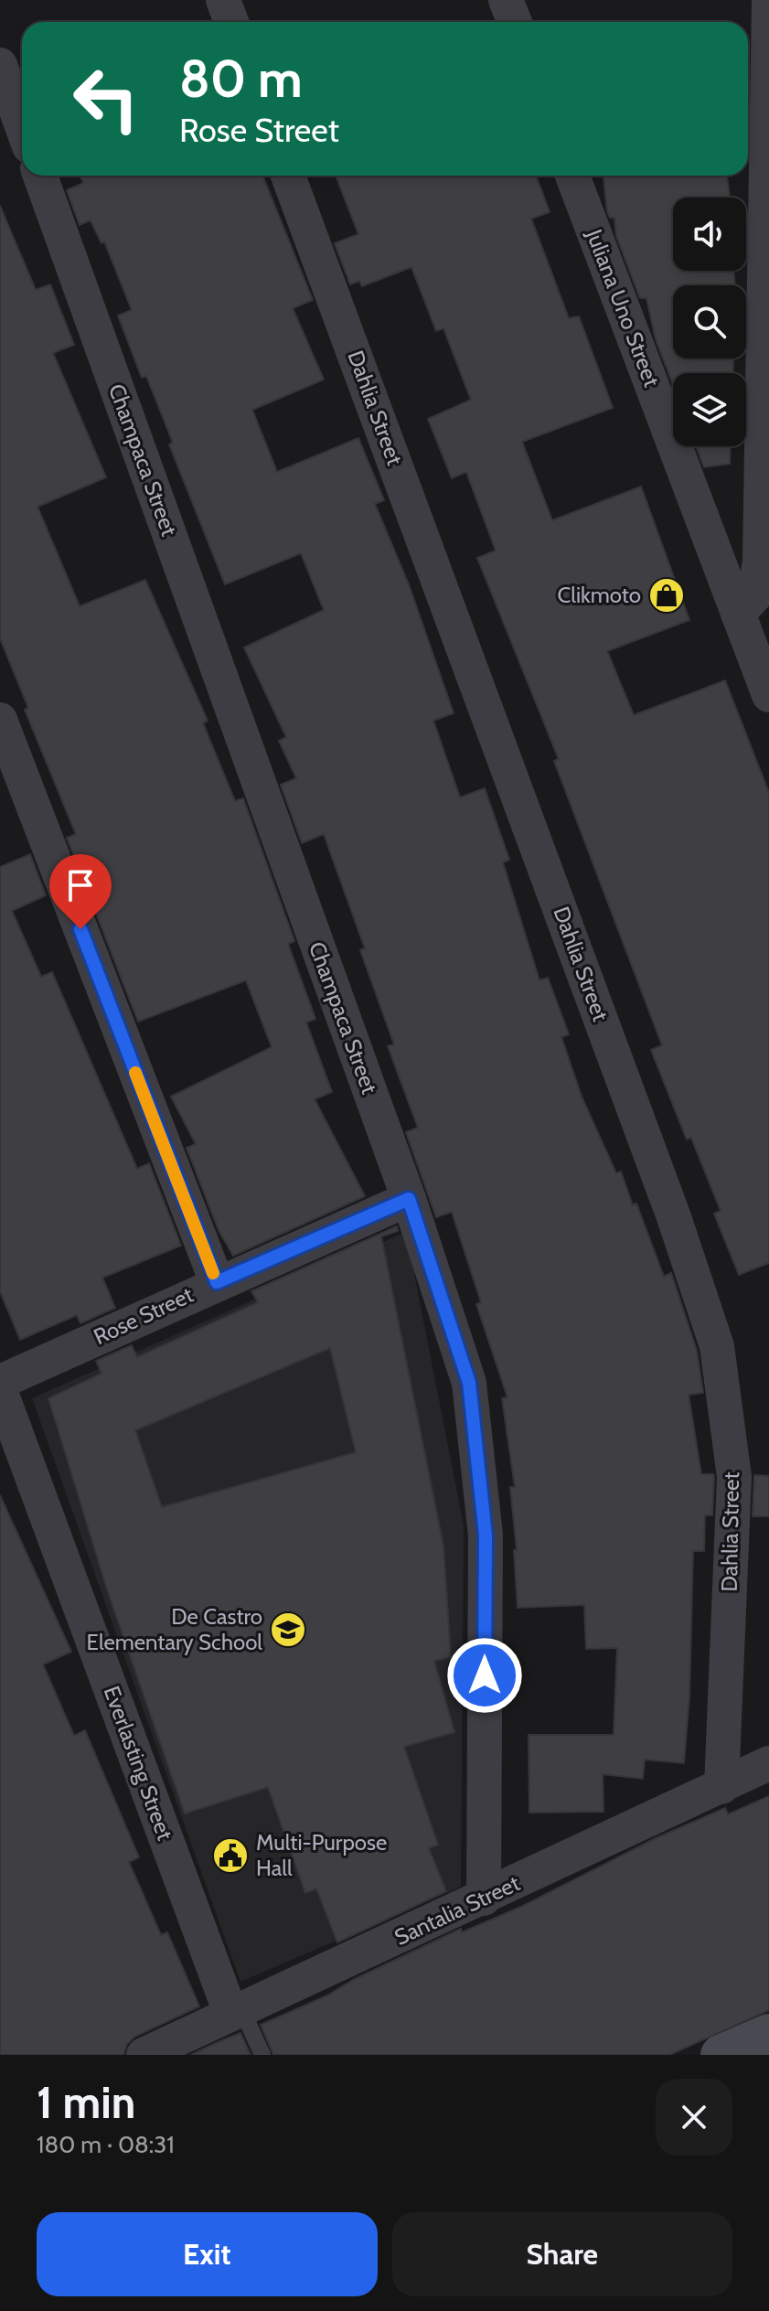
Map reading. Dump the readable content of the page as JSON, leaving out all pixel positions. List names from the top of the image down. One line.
{"streets":{"street":["Juliana Uno Street","Dahlia Street","Champaca Street","Rose Street","Everlasting Street","Santalia Street"]},"crossings":[["Dahlia Street","Santalia Street"],["Champaca Street","Rose Street"],["Champaca Street","Santalia Street"],["Everlasting Street","Santalia Street"]],"places":{"shop":["Clikmoto"],"school or university":["De Castro Elementary School"],"public building":["Multi-Purpose Hall"]},"page":{"turn":["80 m","Rose Street"],"heading":["1 min","180 m · 08:31"],"buttons":["Exit","Share"]}}
